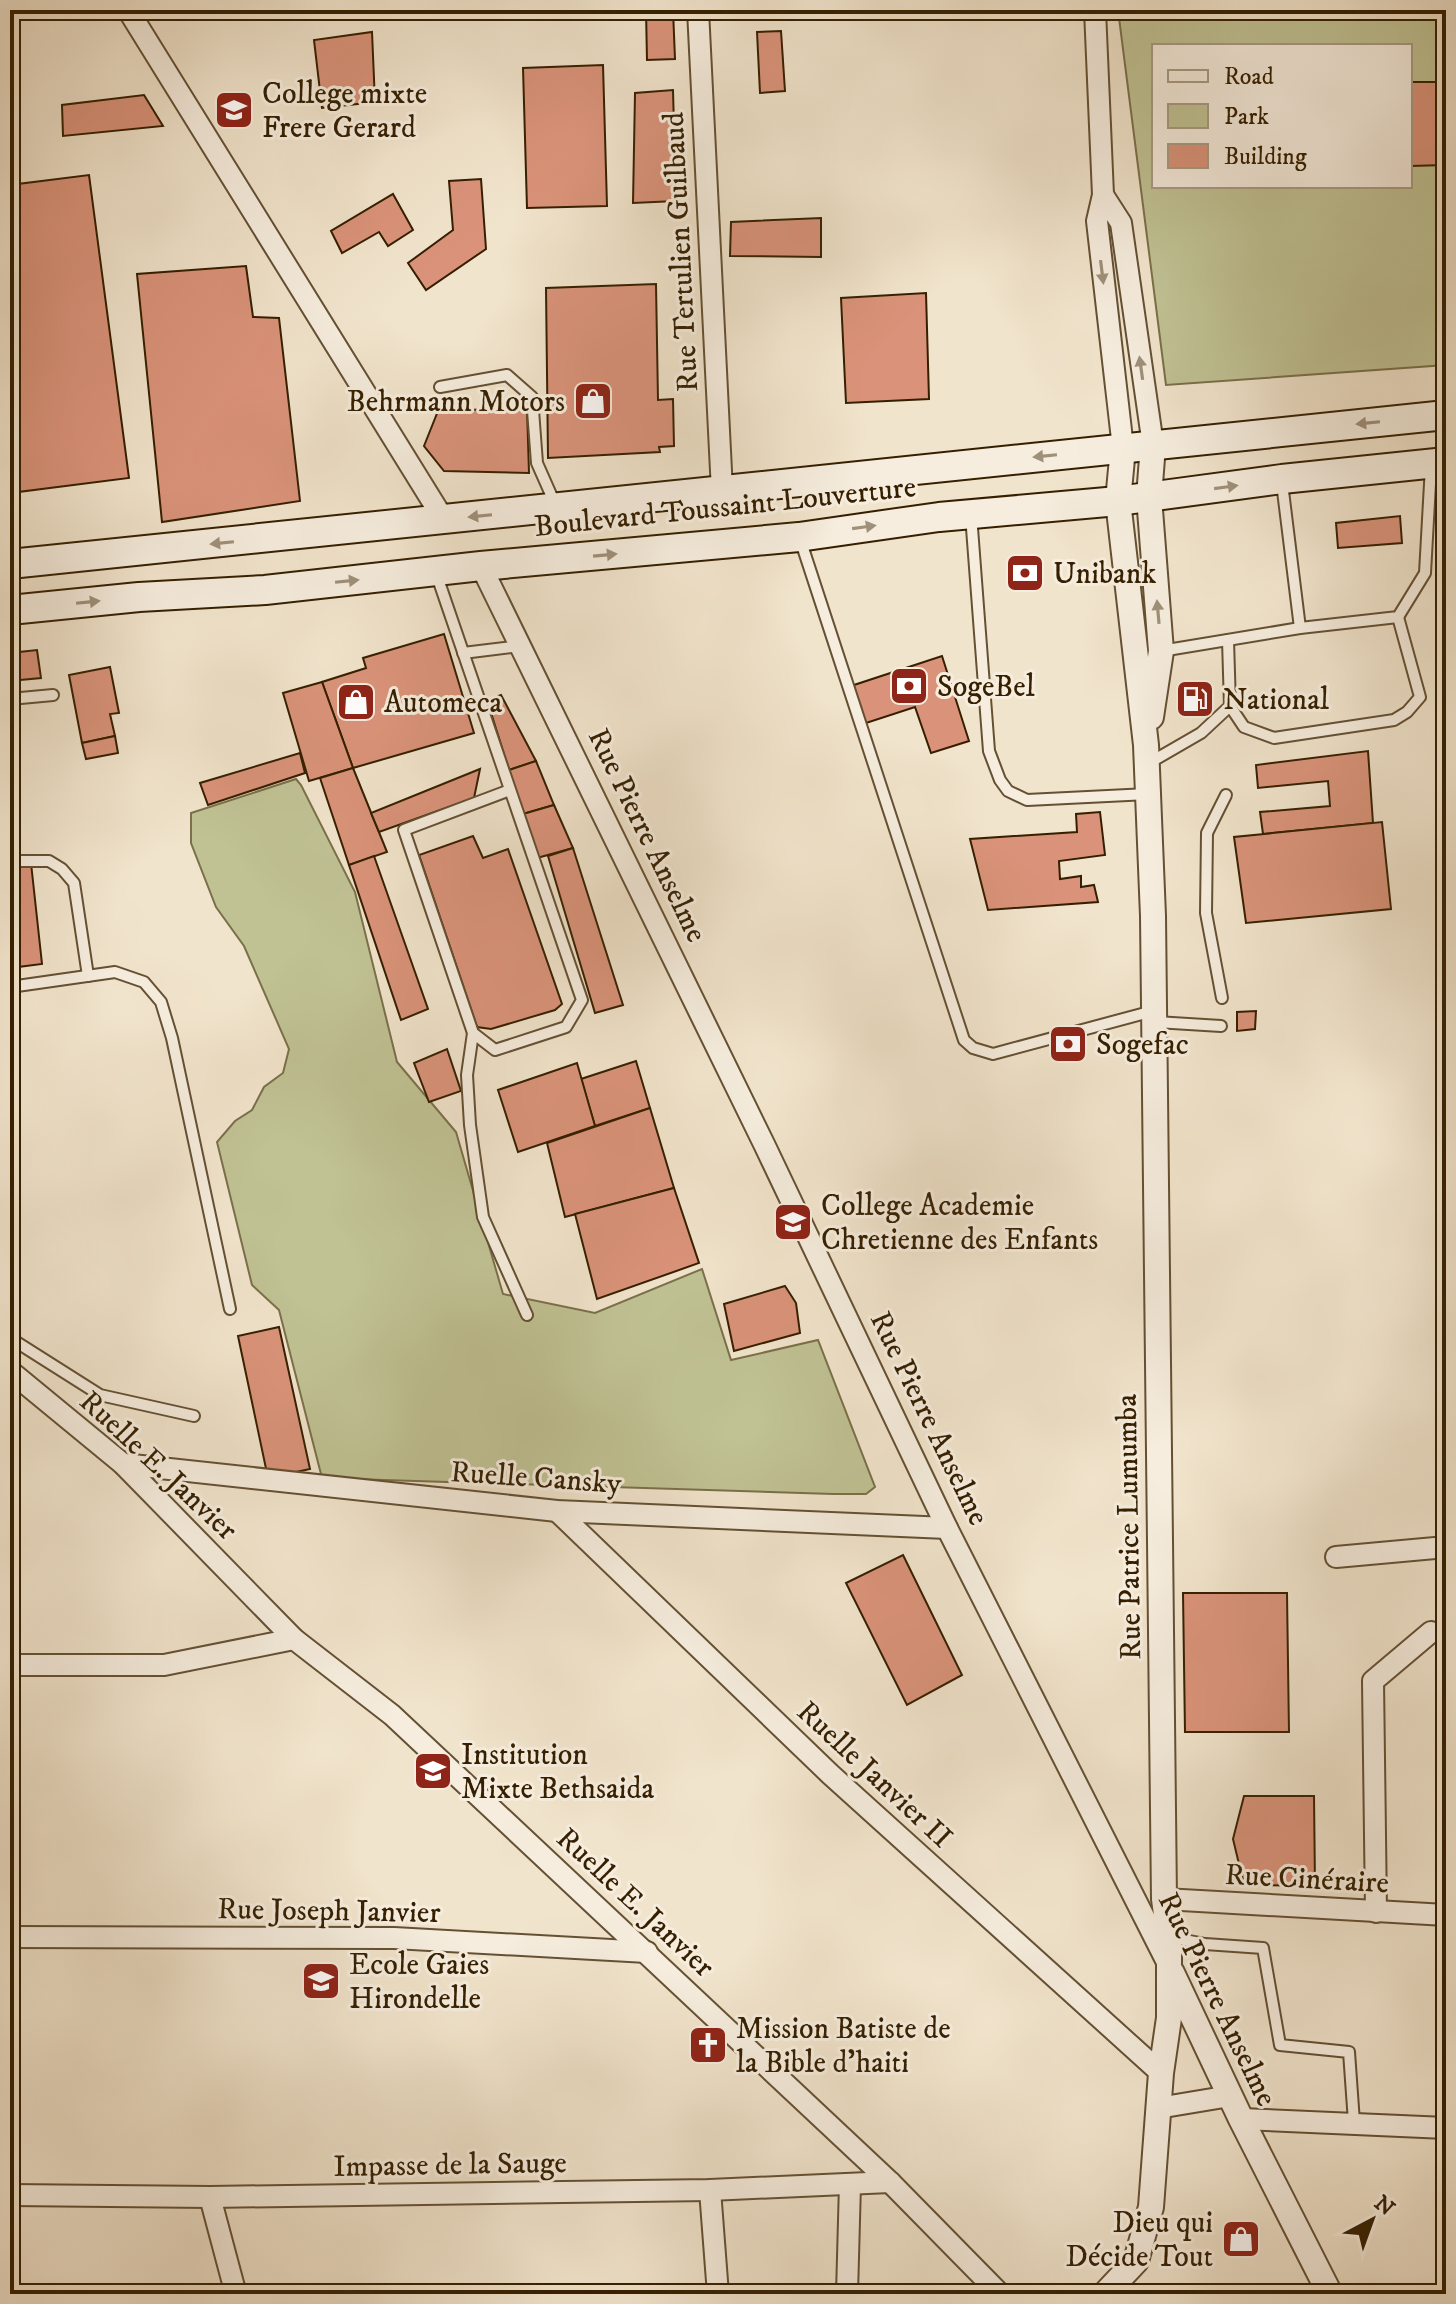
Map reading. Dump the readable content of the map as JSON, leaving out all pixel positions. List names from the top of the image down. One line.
{"streets":{"main road":["Boulevard Toussaint Louverture"],"street":["Rue Tertulien Guilbaud","Rue Pierre Anselme","Ruelle E. Janvier","Ruelle Cansky","Rue Patrice Lumumba","Ruelle Janvier II","Rue Cinéraire","Rue Joseph Janvier","Impasse de la Sauge"]},"crossings":[["Rue Tertulien Guilbaud","Boulevard Toussaint Louverture"],["Boulevard Toussaint Louverture","Rue Pierre Anselme"],["Boulevard Toussaint Louverture","Rue Patrice Lumumba"],["Rue Pierre Anselme","Ruelle Cansky"],["Rue Pierre Anselme","Rue Patrice Lumumba"],["Ruelle E. Janvier","Ruelle Cansky"],["Ruelle E. Janvier","Rue Joseph Janvier"],["Ruelle E. Janvier","Impasse de la Sauge"],["Ruelle Cansky","Ruelle Janvier II"],["Rue Patrice Lumumba","Ruelle Janvier II"],["Rue Patrice Lumumba","Rue Cinéraire"]],"places":{"school or university":["College mixte Frere Gerard","College Academie Chretienne des Enfants","Institution Mixte Bethsaida","Ecole Gaies Hirondelle"],"shop":["Behrmann Motors","Automeca","Dieu qui Décide Tout"],"bank":["Unibank","SogeBel","Sogefac"],"fuel station":["National"],"church":["Mission Batiste de la Bible d'haiti"]},"legend":["Road","Park","Building"],"north":"top right"}
